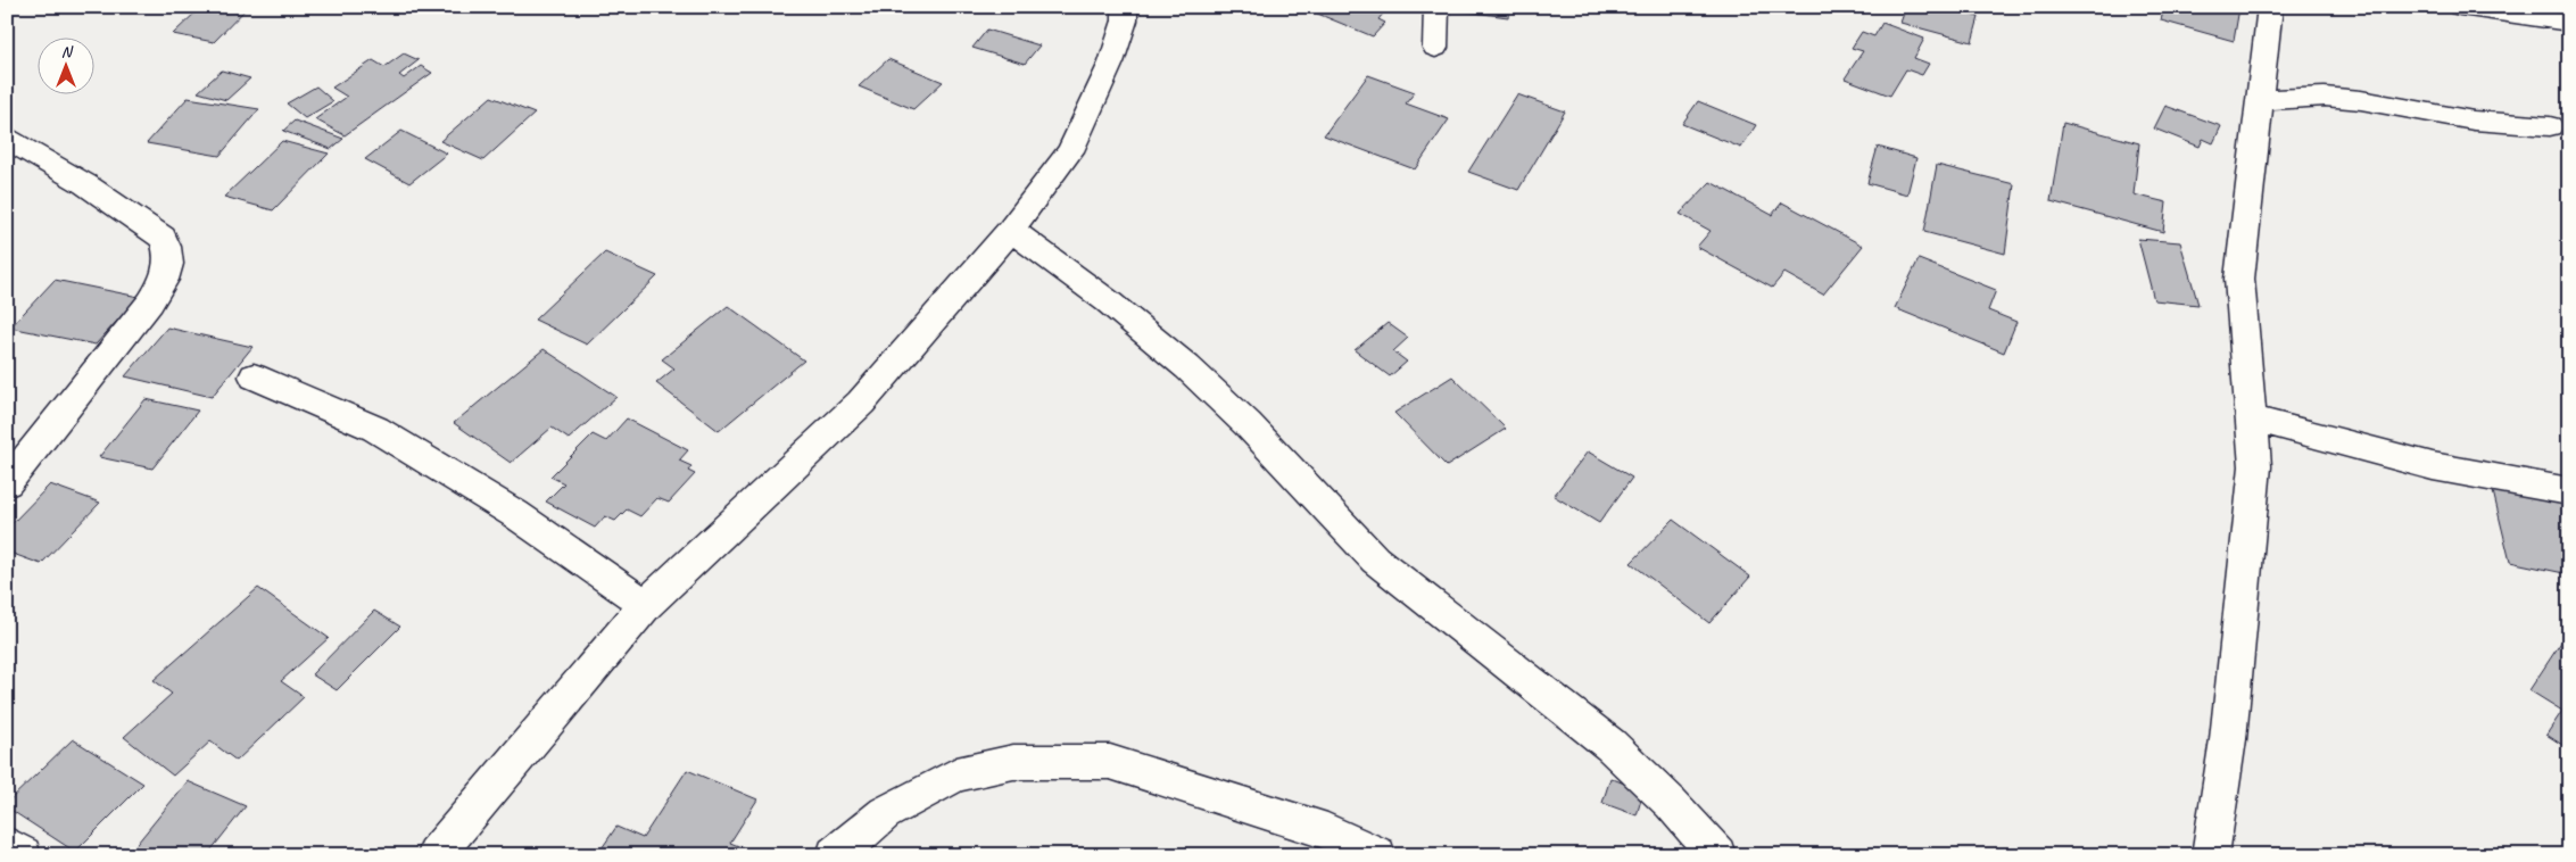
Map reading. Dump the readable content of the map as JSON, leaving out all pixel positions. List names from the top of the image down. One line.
{"north":"top"}
